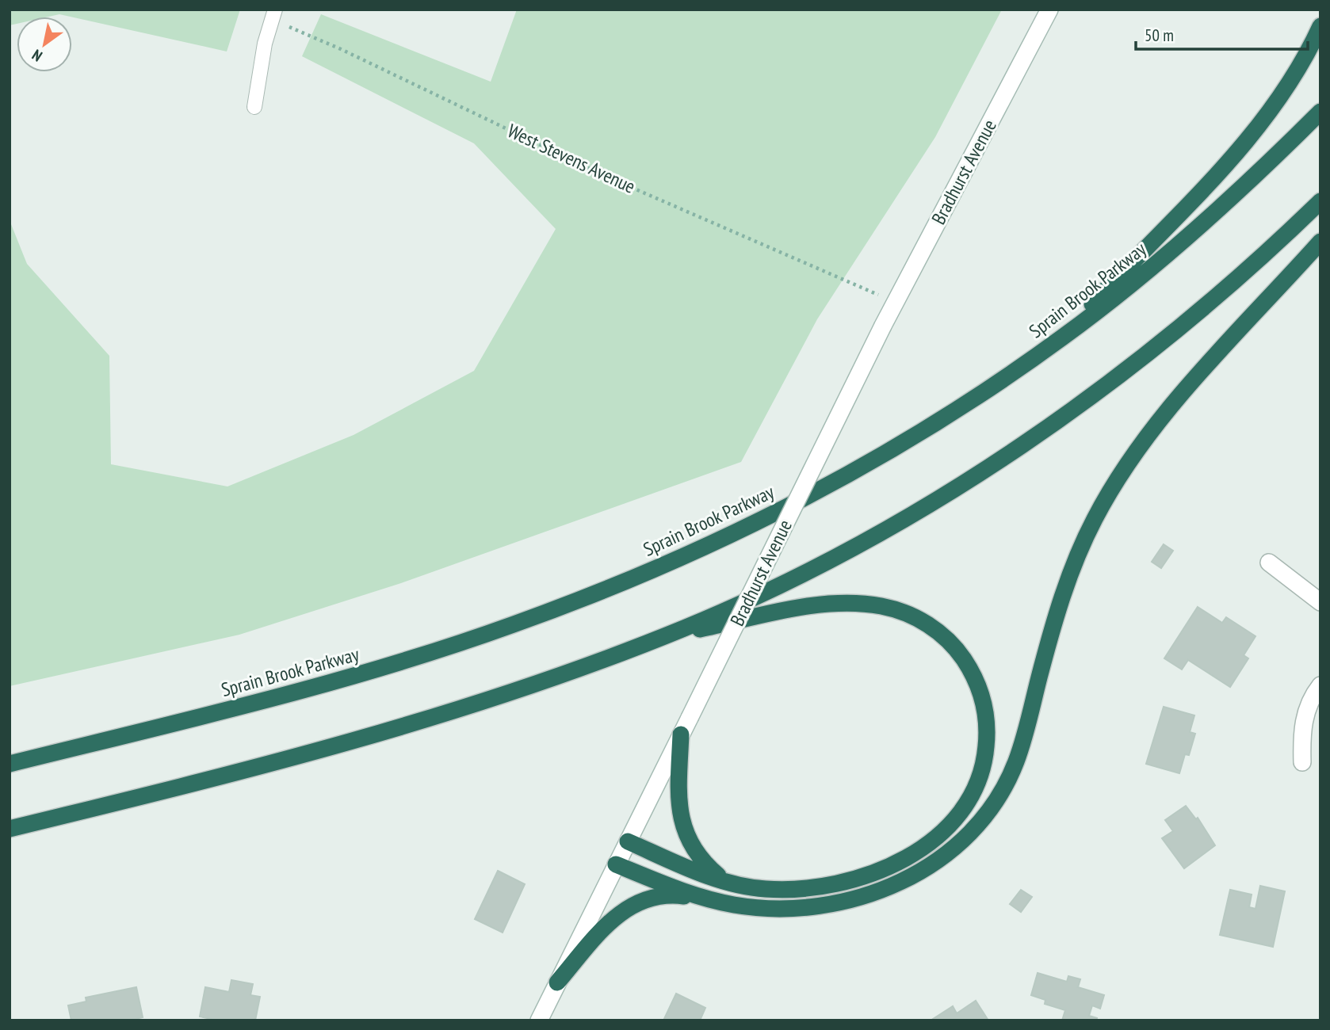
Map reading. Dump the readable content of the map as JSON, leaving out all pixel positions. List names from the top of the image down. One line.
{"streets":{"highway":["Sprain Brook Parkway"],"main road":["Bradhurst Avenue"],"path":["West Stevens Avenue"]},"crossings":[["West Stevens Avenue","Bradhurst Avenue"]],"scale_bar":"50 m","north":"bottom left"}
